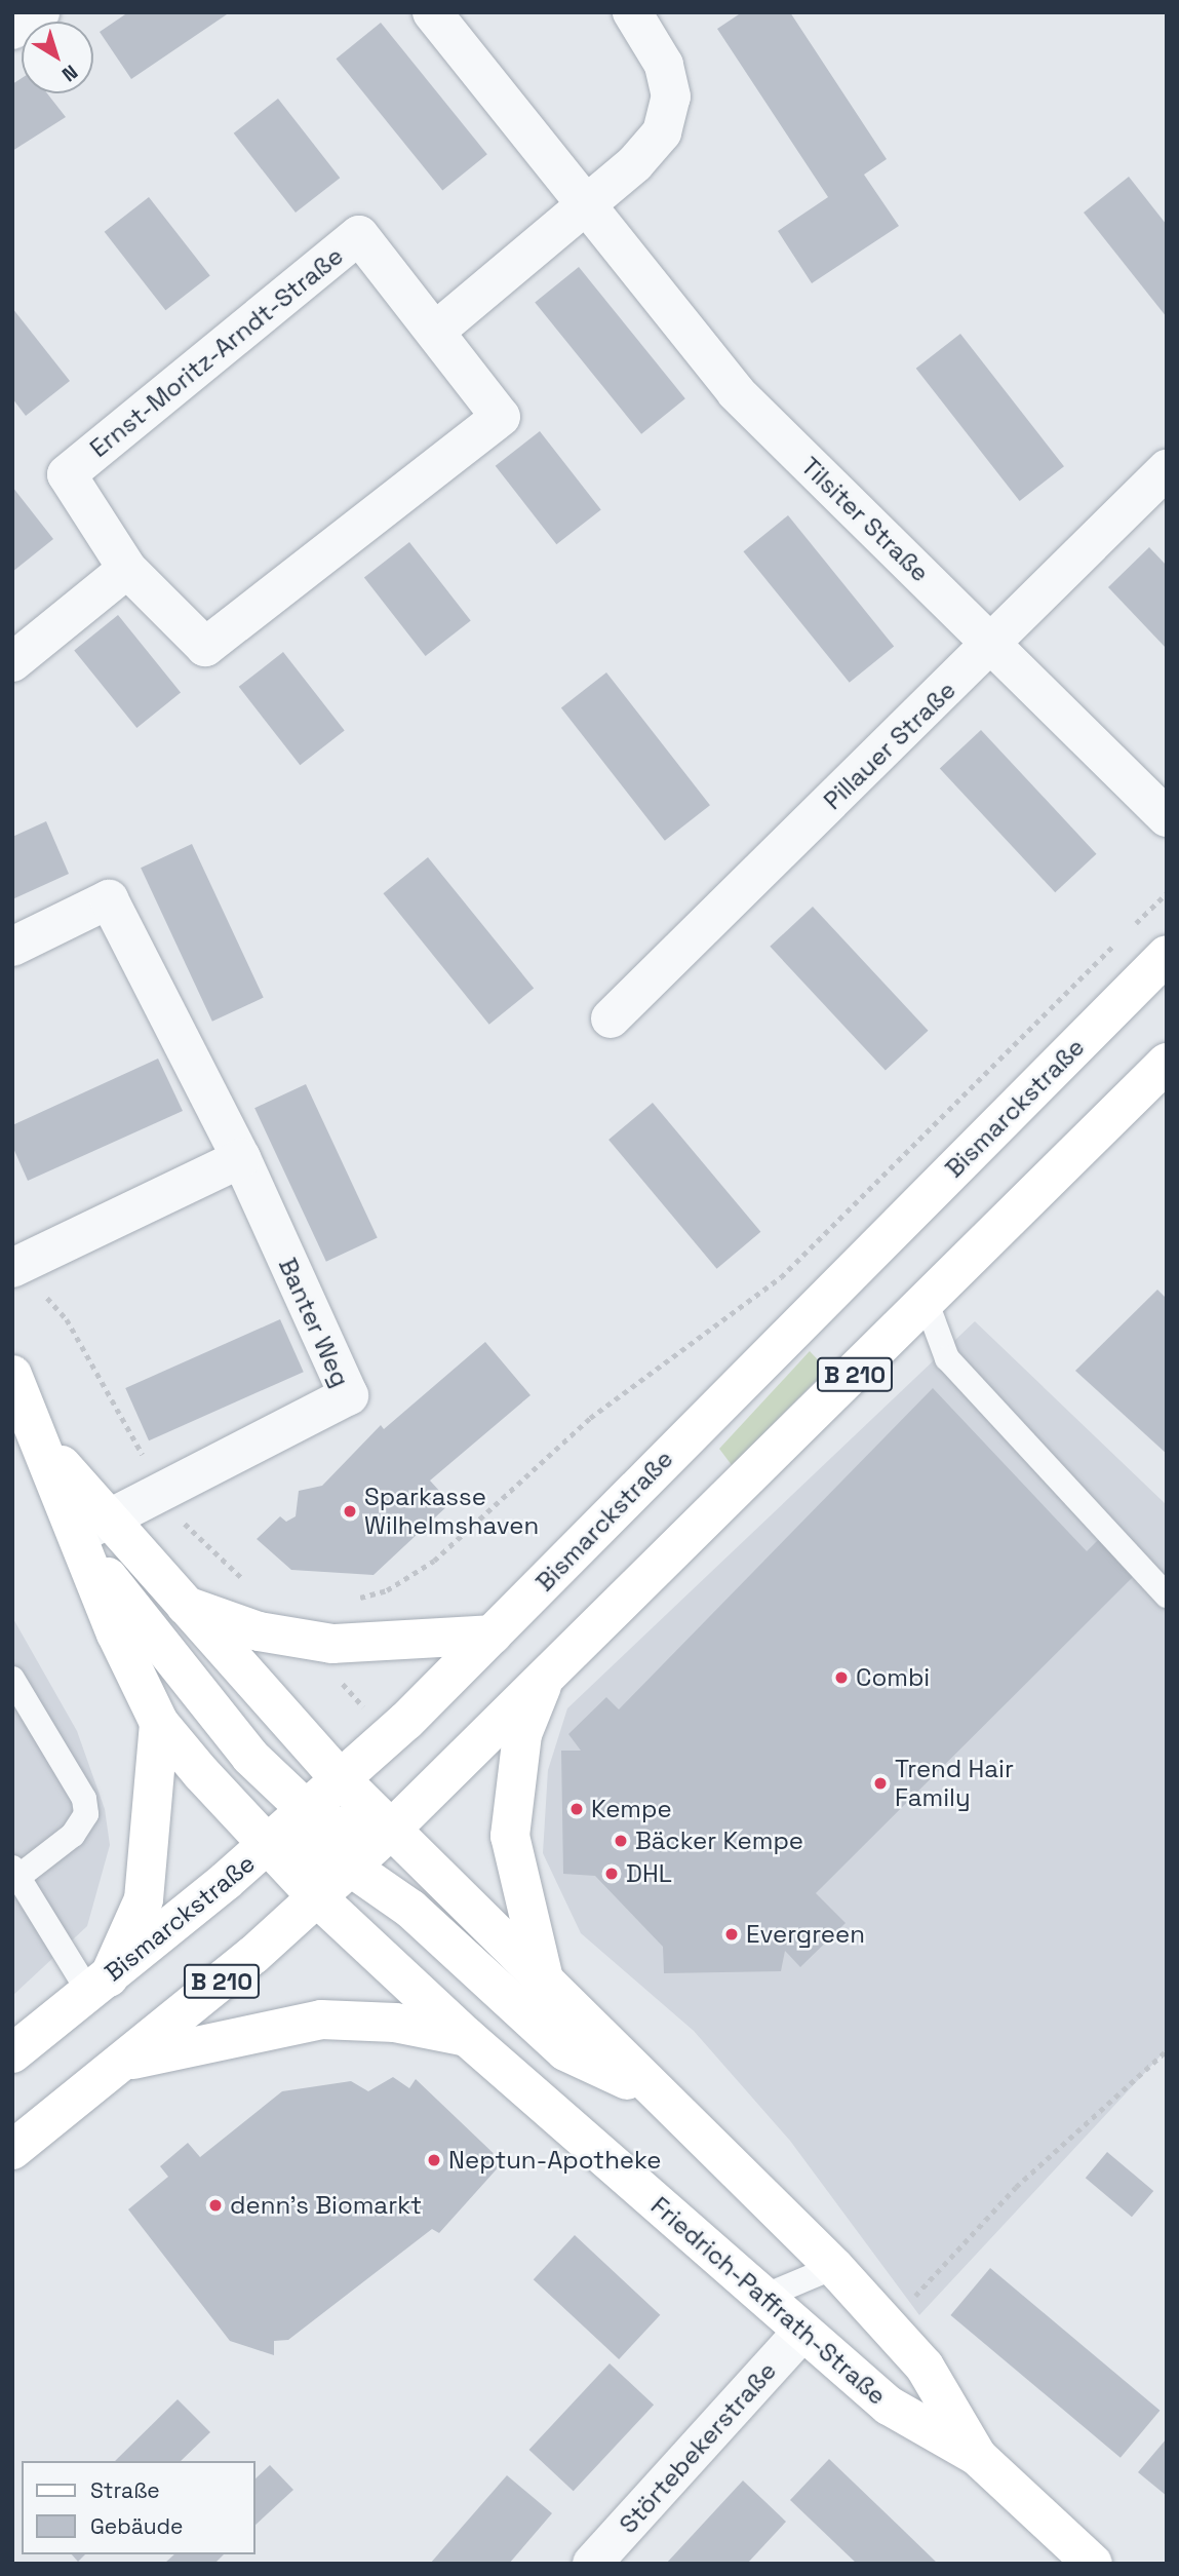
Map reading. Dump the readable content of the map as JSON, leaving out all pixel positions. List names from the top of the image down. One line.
{"streets":{"main road":["Bismarckstraße","B 210","Friedrich-Paffrath-Straße"],"street":["Ernst-Moritz-Arndt-Straße","Tilsiter Straße","Pillauer Straße","Banter Weg","Störtebekerstraße"]},"crossings":[["Tilsiter Straße","Pillauer Straße"],["Bismarckstraße","Friedrich-Paffrath-Straße"],["B 210","Friedrich-Paffrath-Straße"],["Friedrich-Paffrath-Straße","Störtebekerstraße"]],"places":["Sparkasse Wilhelmshaven","Combi","Trend Hair Family","Kempe","Bäcker Kempe","DHL","Evergreen","Neptun-Apotheke","denn's Biomarkt"],"legend":["Straße","Gebäude"],"north":"bottom right"}
